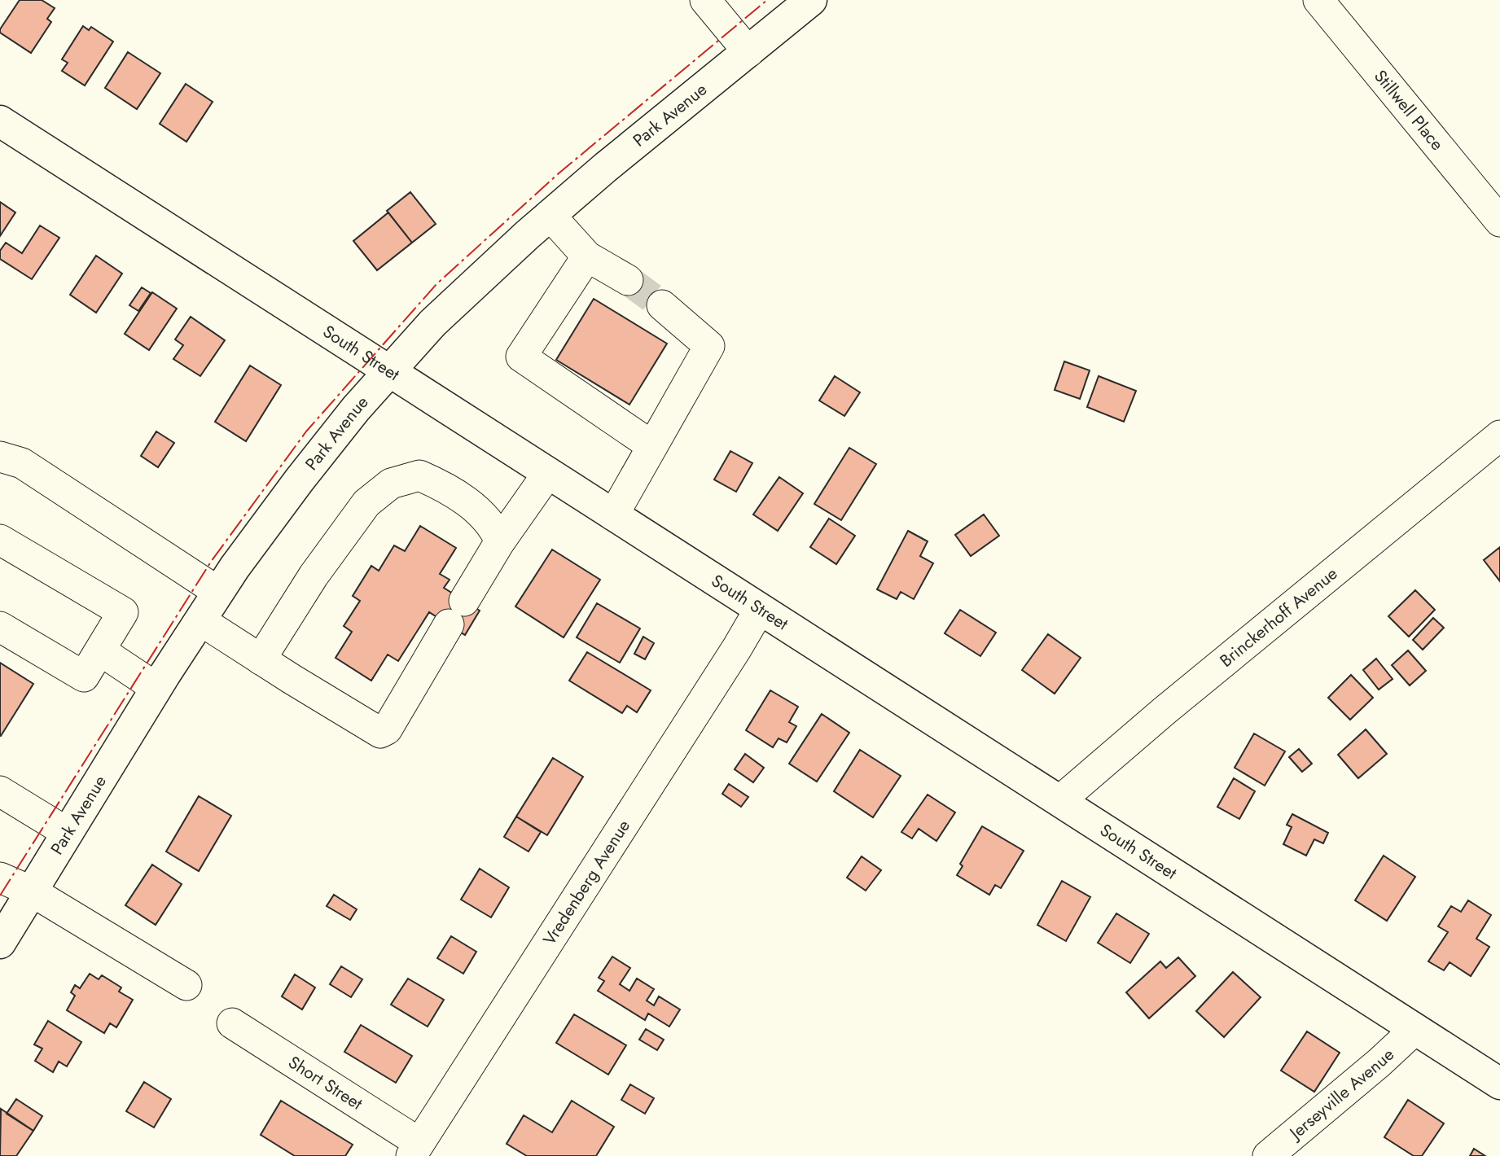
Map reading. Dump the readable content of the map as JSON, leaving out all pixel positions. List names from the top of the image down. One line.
{"streets":{"main road":["Park Avenue","South Street"],"street":["Stillwell Place","Brinckerhoff Avenue","Vredenberg Avenue","Short Street","Jerseyville Avenue"]},"crossings":[["Park Avenue","South Street"],["South Street","Brinckerhoff Avenue"],["South Street","Vredenberg Avenue"],["South Street","Jerseyville Avenue"],["Vredenberg Avenue","Short Street"]]}
